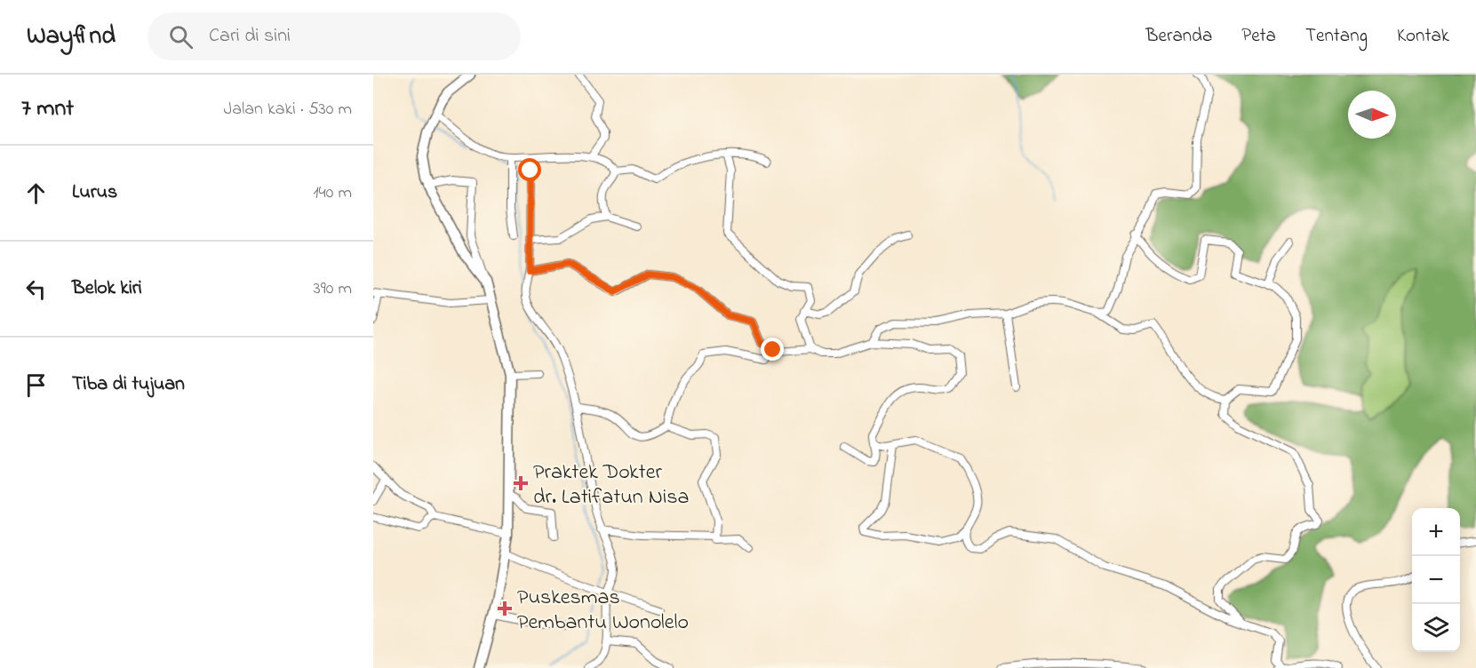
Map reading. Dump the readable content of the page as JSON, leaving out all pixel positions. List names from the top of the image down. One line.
{"places":{"health":["Praktek Dokter dr. Latifatun Nisa","Puskesmas Pembantu Wonolelo"]},"north":"right","page":{"header":"Wayfind","search":"Cari di sini","nav":["Beranda","Peta","Tentang","Kontak"],"heading":["7 mnt","Jalan kaki · 530 m"],"list":[["Lurus","140 m"],["Belok kiri","390 m"],"Tiba di tujuan"],"map_buttons":["+","−"]}}
